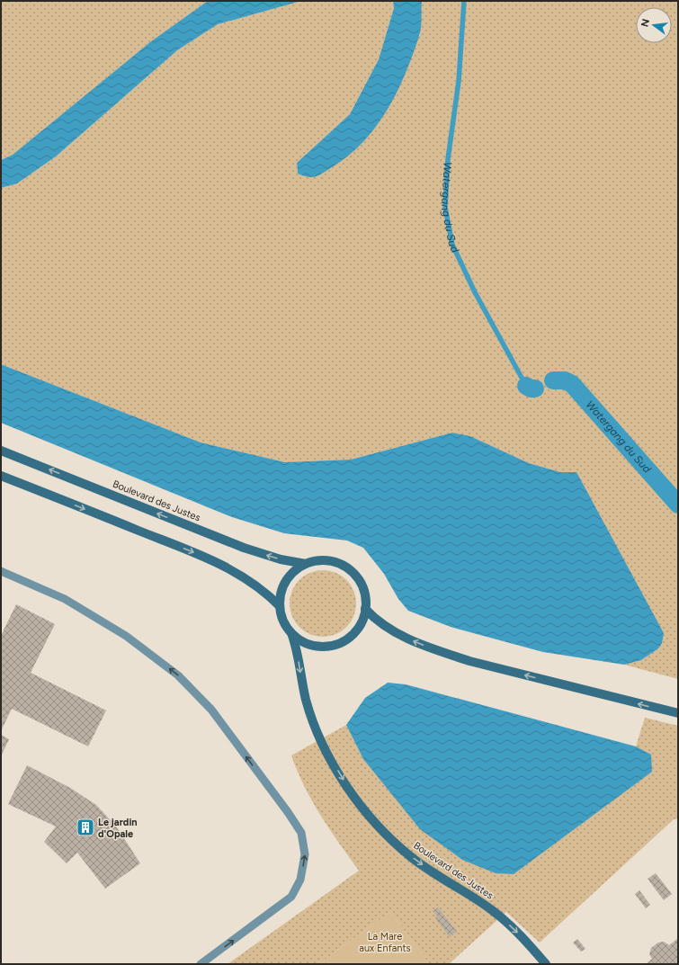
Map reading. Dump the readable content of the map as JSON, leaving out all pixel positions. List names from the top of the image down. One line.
{"streets":{"street":["Boulevard des Justes"]},"water":["Watergang du Sud"],"parks":["La Mare aux Enfants"],"places":{"building":["Le jardin d'Opale"]},"north":"left"}
